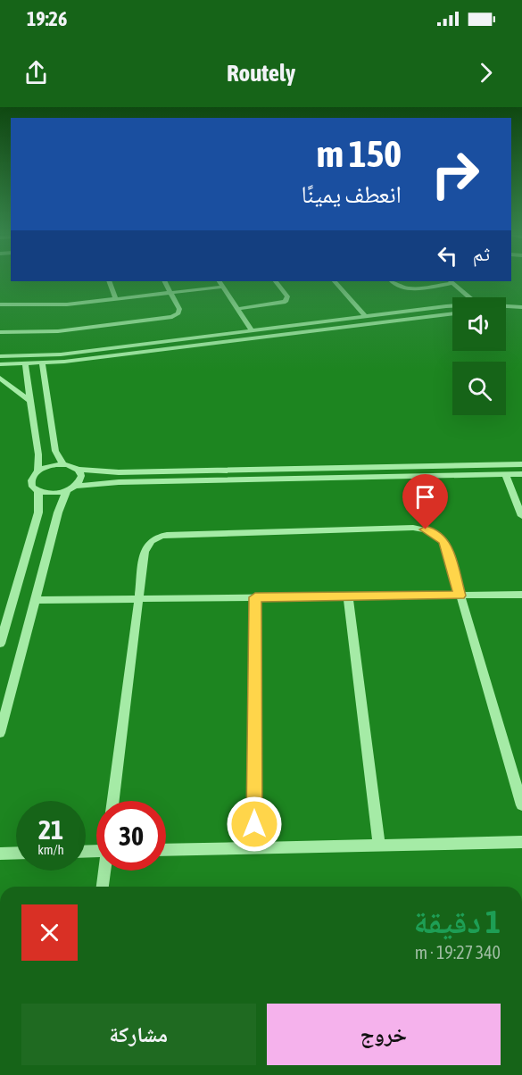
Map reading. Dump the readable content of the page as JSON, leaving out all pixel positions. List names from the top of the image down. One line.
{"page":{"status":"19:26","header":"Routely","turn":["150 m","انعطف يمينًا"],"then":"ثم","speed":"21 km/h","limit":"30","heading":["1 دقيقة","340 m · 19:27"],"buttons":["خروج","مشاركة"]}}
